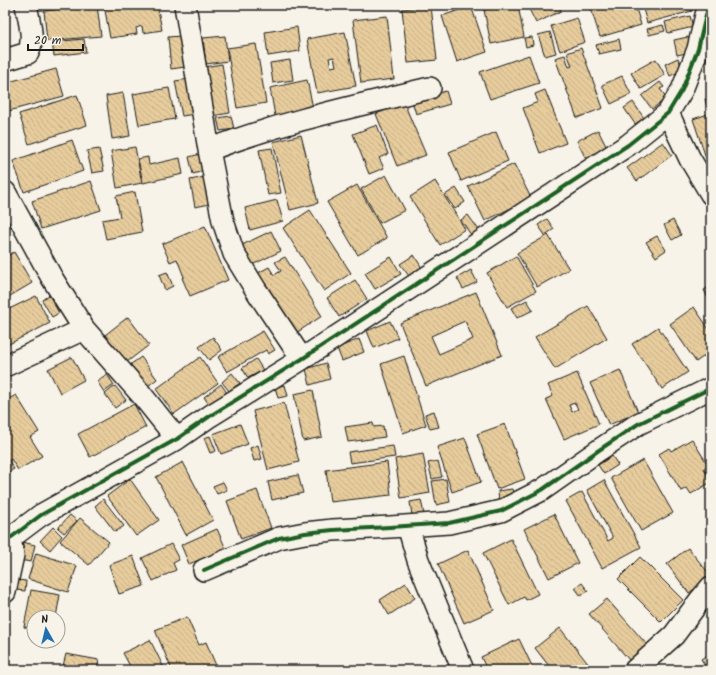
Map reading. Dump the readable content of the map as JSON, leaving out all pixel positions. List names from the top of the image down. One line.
{"scale_bar":"20 m","north":"top"}
